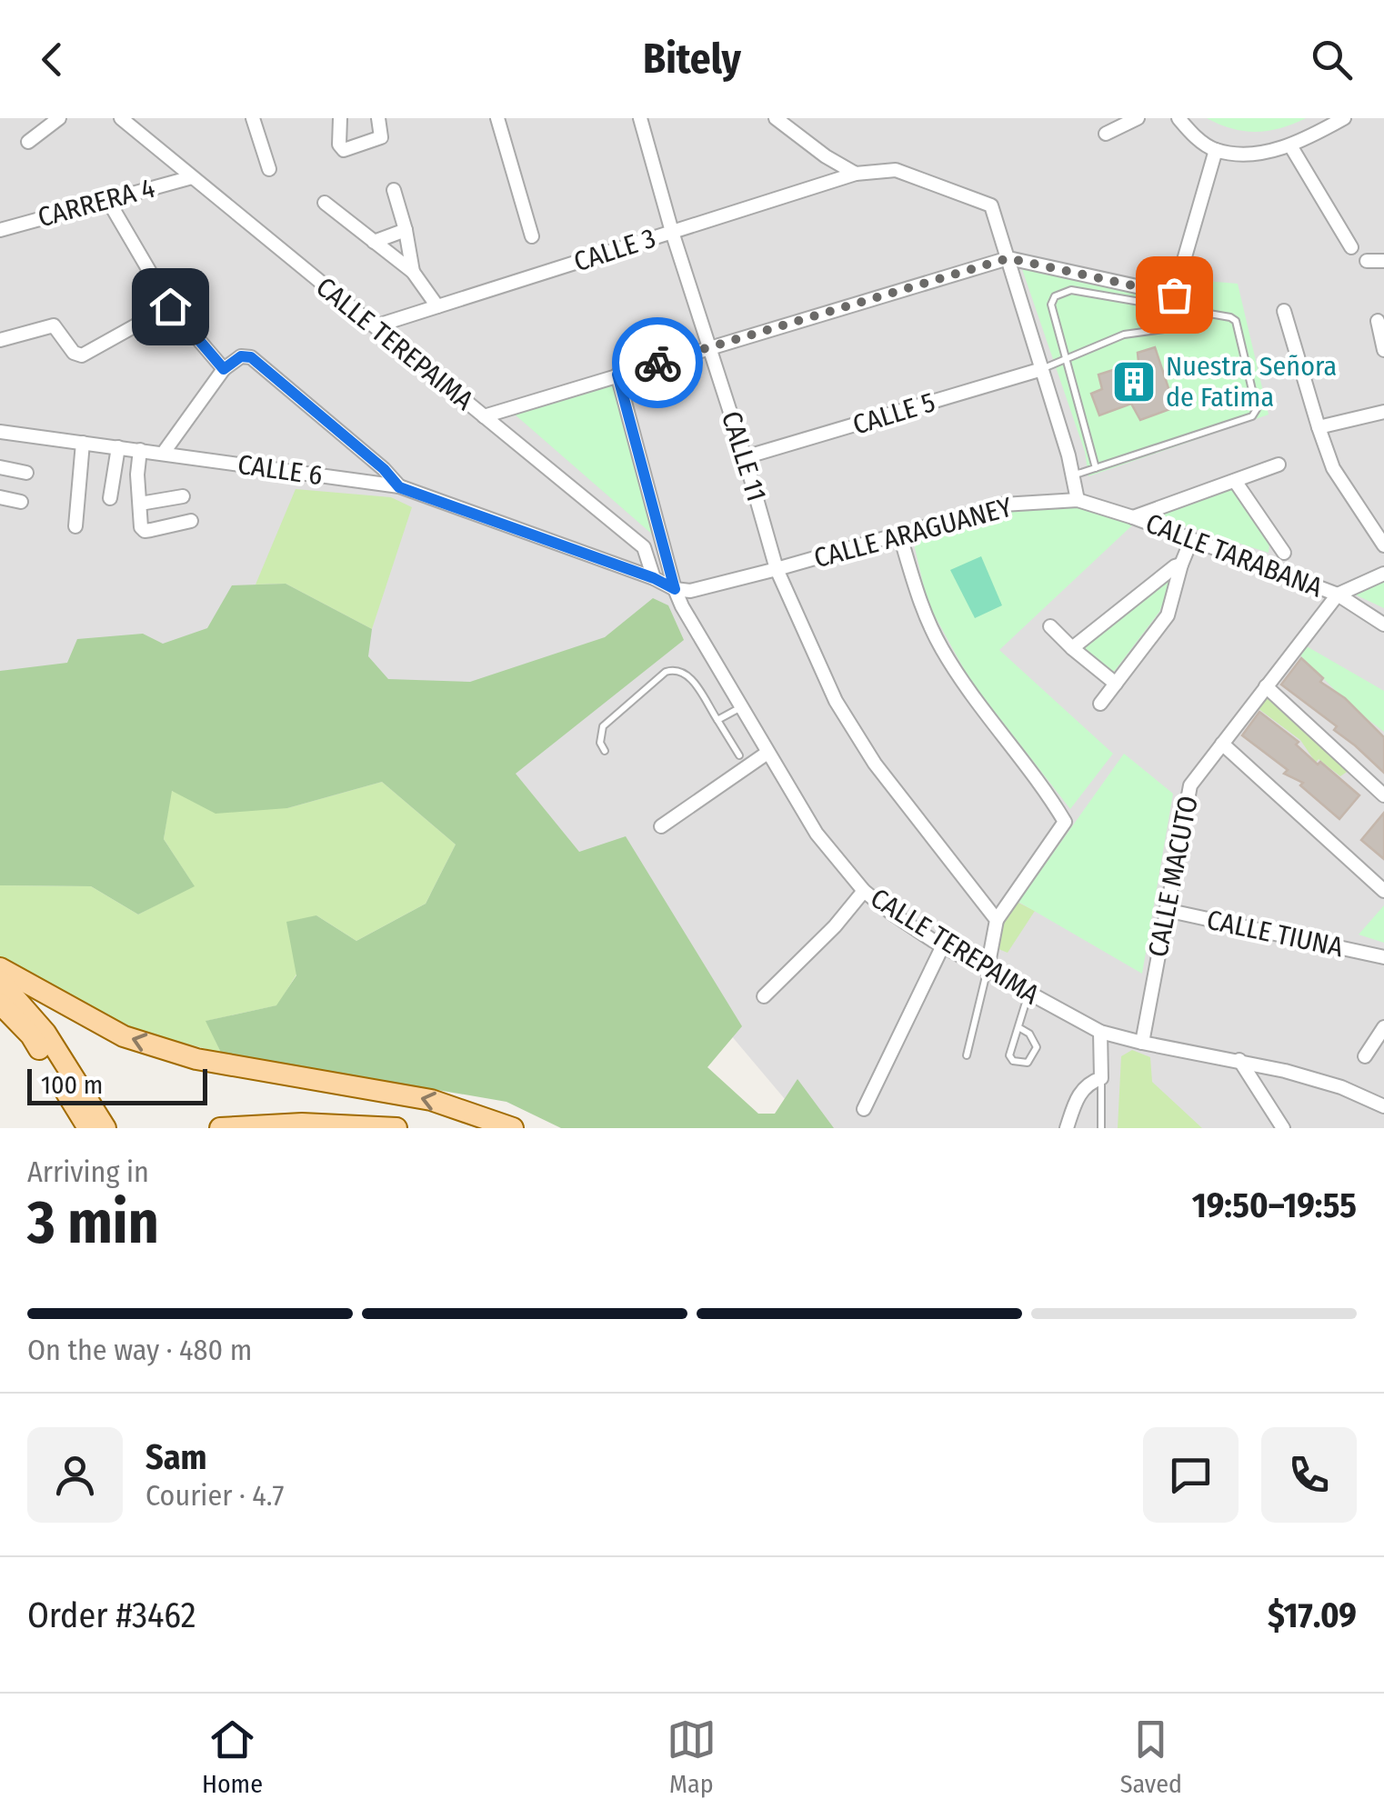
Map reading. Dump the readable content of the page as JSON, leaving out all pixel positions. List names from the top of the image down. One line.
{"streets":{"street":["CARRERA 4","CALLE 3","CALLE TEREPAIMA","CALLE 5","CALLE 11","CALLE 6","CALLE ARAGUANEY","CALLE TARABANA","CALLE MACUTO","CALLE TIUNA"]},"crossings":[["CARRERA 4","CALLE TEREPAIMA"],["CALLE 3","CALLE TEREPAIMA"],["CALLE 3","CALLE 11"],["CALLE TEREPAIMA","CALLE 6"],["CALLE TEREPAIMA","CALLE MACUTO"],["CALLE 5","CALLE 11"],["CALLE 11","CALLE ARAGUANEY"],["CALLE ARAGUANEY","CALLE TARABANA"],["CALLE TARABANA","CALLE MACUTO"],["CALLE MACUTO","CALLE TIUNA"]],"places":{"building":["Nuestra Señora de Fatima"]},"scale_bar":"100 m","page":{"header":"Bitely","scale":"100 m","heading":["3 min","Arriving in","19:50–19:55"],"panel":["Sam","Courier · 4.7","Order #3462","$17.09"],"bar":"On the way · 480 m","tabs":["Home","Map","Saved"]}}
